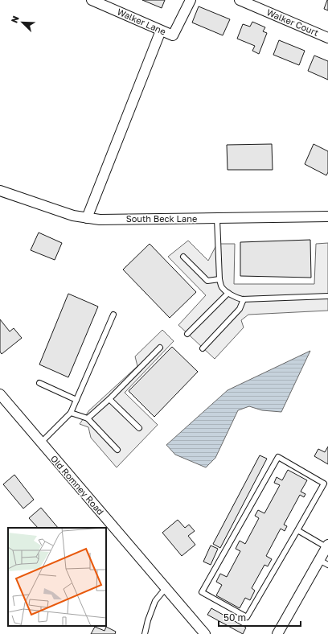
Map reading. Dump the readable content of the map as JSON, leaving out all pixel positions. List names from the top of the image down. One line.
{"streets":{"street":["Walker Lane","Walker Court","South Beck Lane","Old Romney Road"]},"scale_bar":"50 m","north":"top left"}
